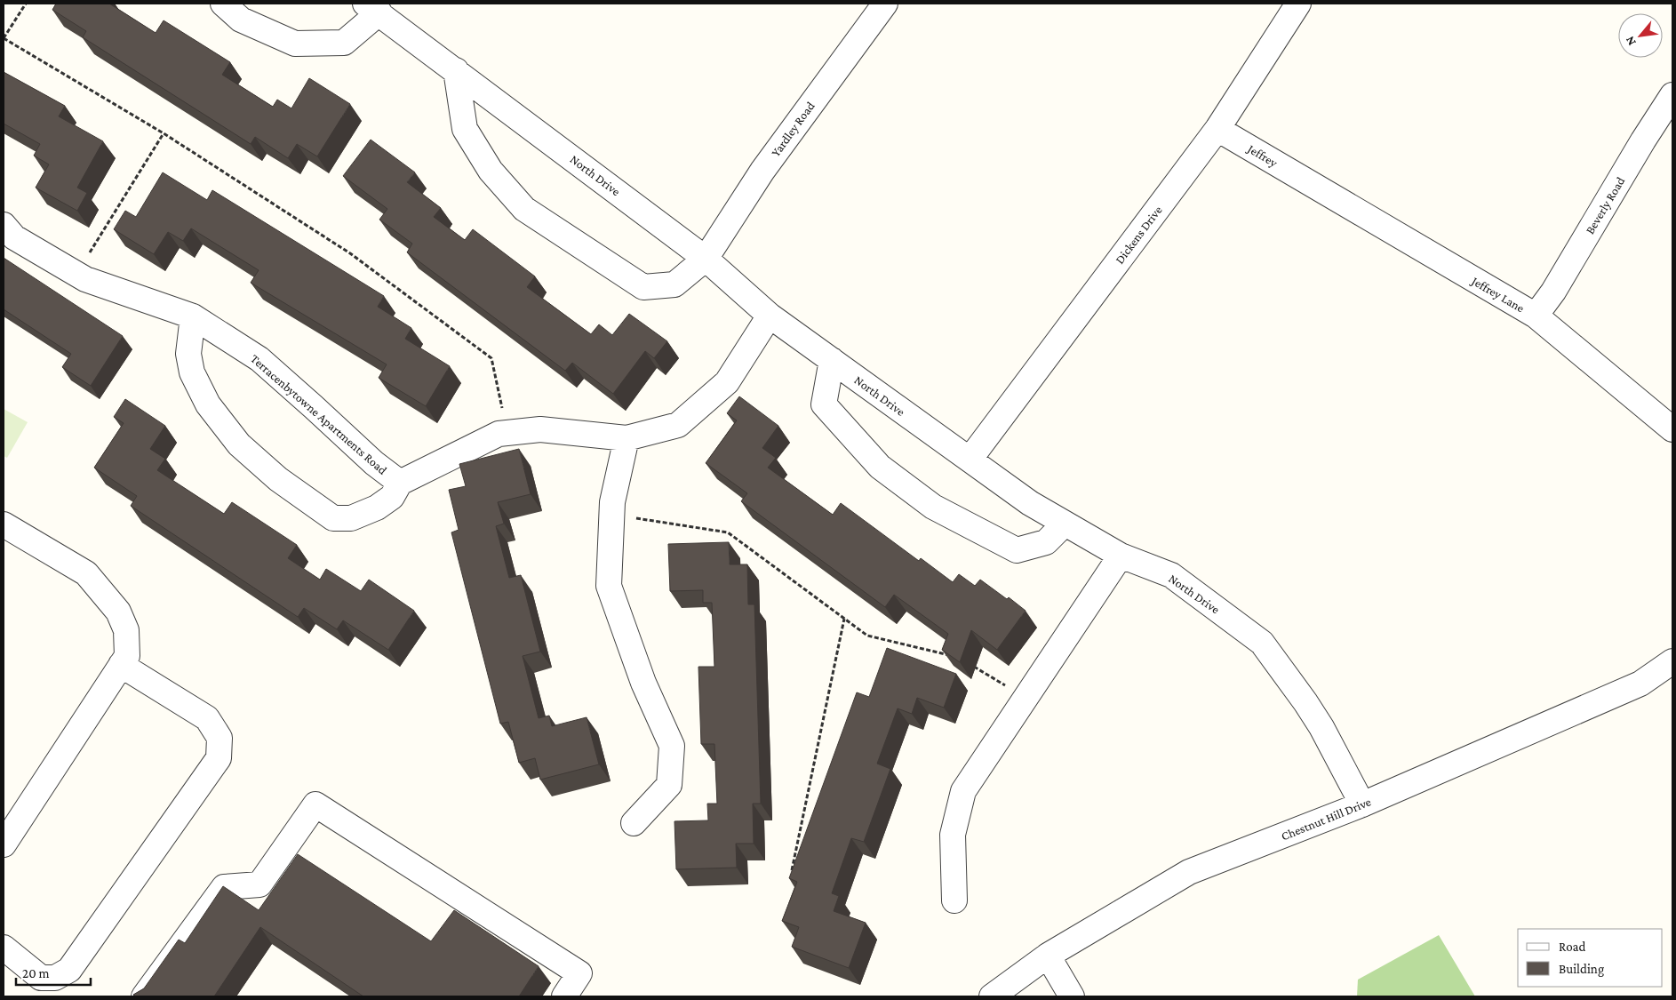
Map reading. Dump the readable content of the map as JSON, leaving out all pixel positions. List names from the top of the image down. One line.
{"streets":{"street":["Yardley Road","Jeffrey","North Drive","Beverly Road","Dickens Drive","Jeffrey Lane","Terracenbytowne Apartments Road","Chestnut Hill Drive"]},"crossings":[["Yardley Road","North Drive"],["Jeffrey","Dickens Drive"],["Jeffrey","Jeffrey Lane"],["North Drive","Dickens Drive"],["North Drive","Terracenbytowne Apartments Road"],["North Drive","Chestnut Hill Drive"],["Beverly Road","Jeffrey Lane"]],"legend":["Road","Building"],"scale_bar":"20 m","north":"bottom left"}
